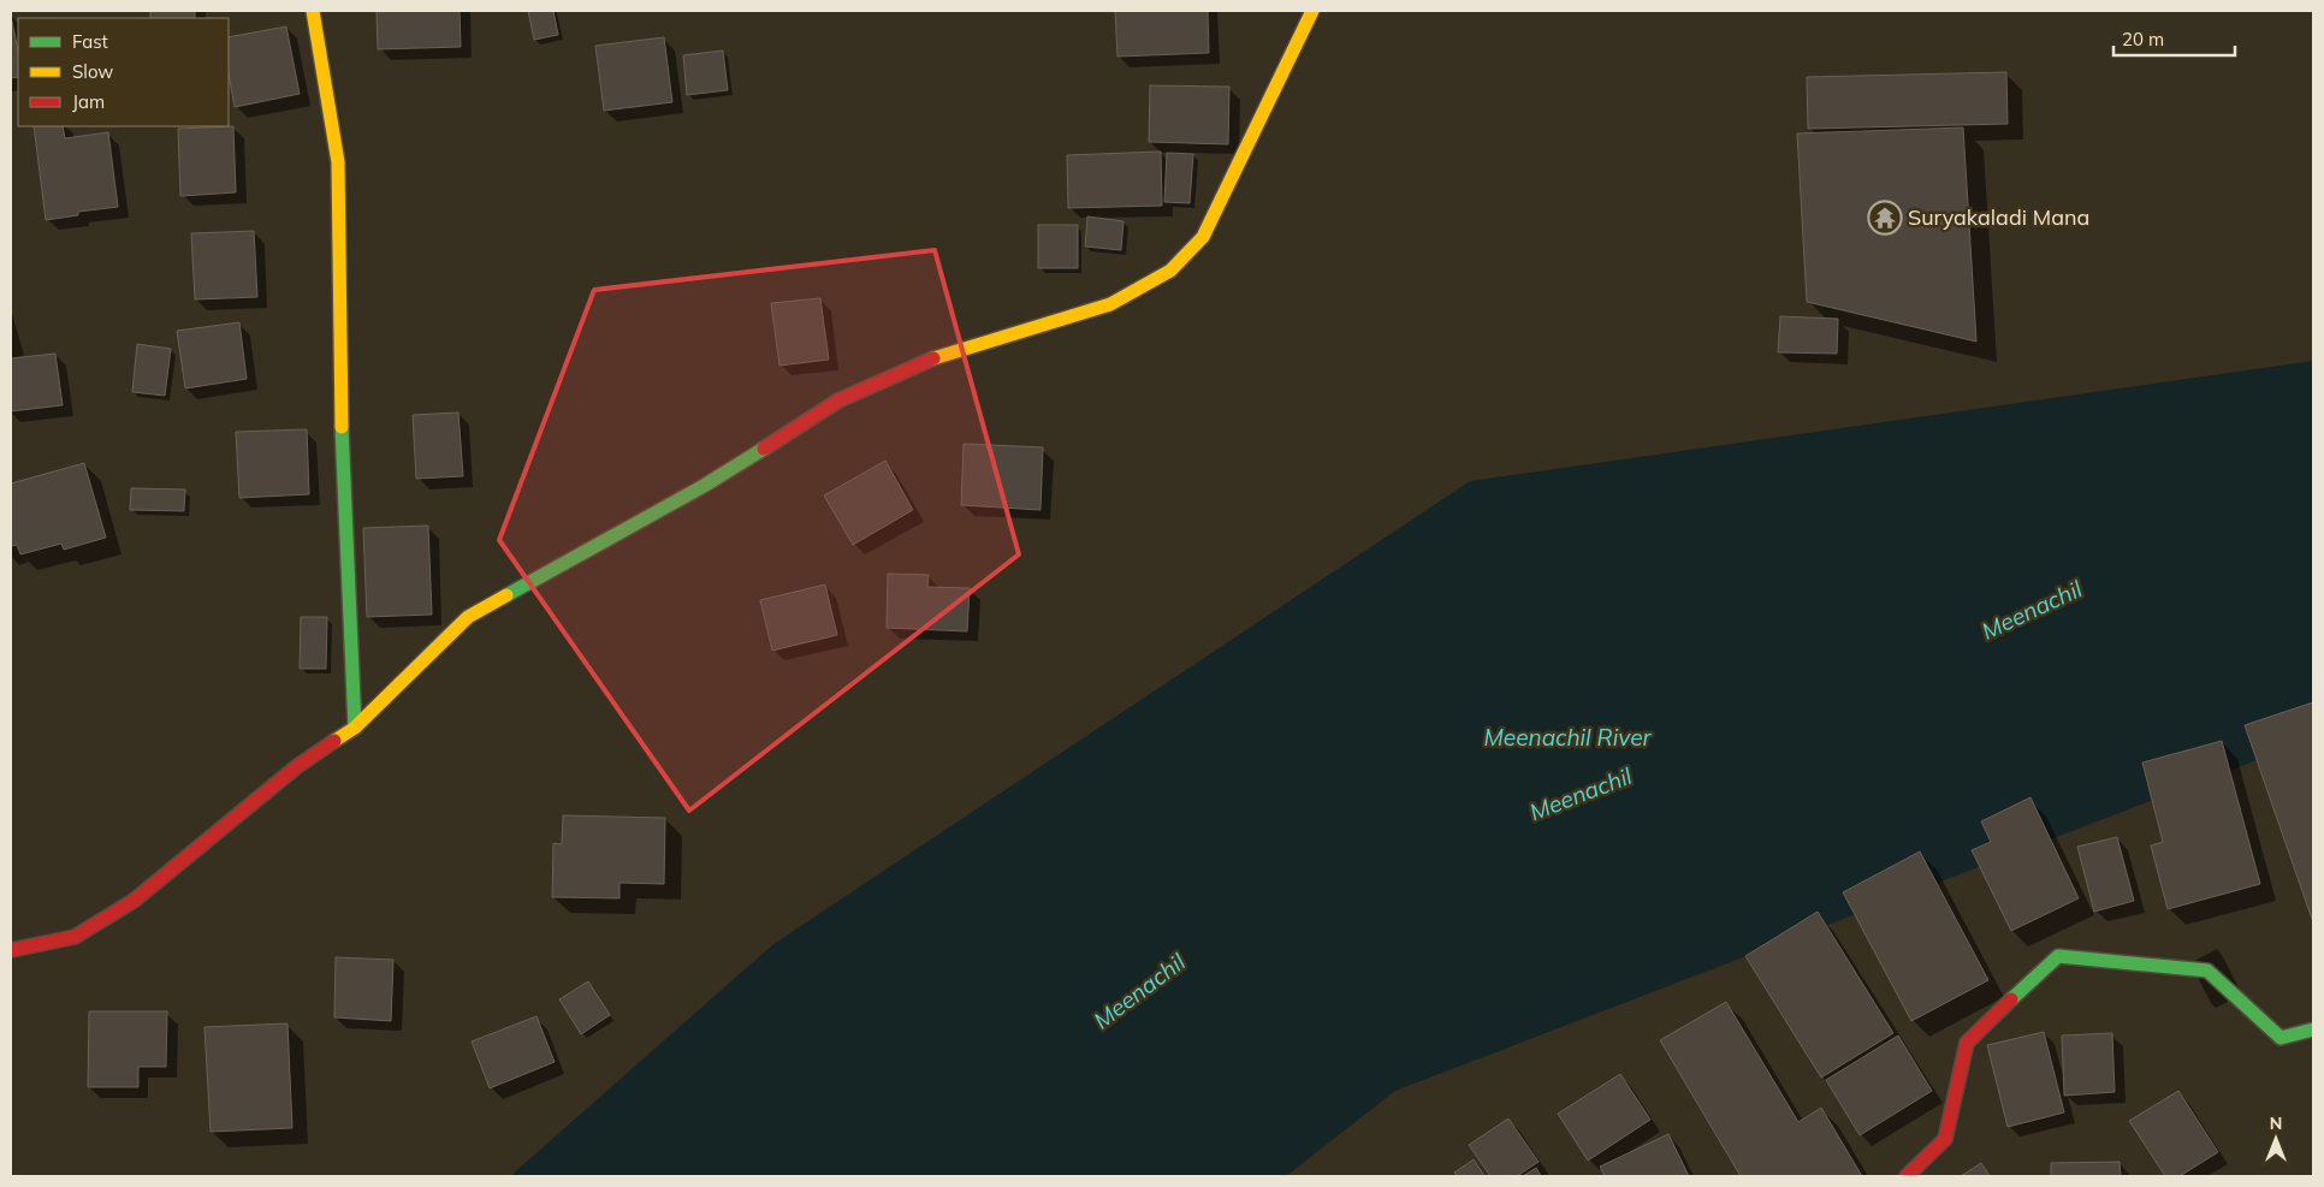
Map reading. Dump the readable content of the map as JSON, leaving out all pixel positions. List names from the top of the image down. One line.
{"water":["Meenachil","Meenachil River"],"places":{"temple":["Suryakaladi Mana"]},"legend":["Fast","Slow","Jam"],"scale_bar":"20 m","north":"top"}
